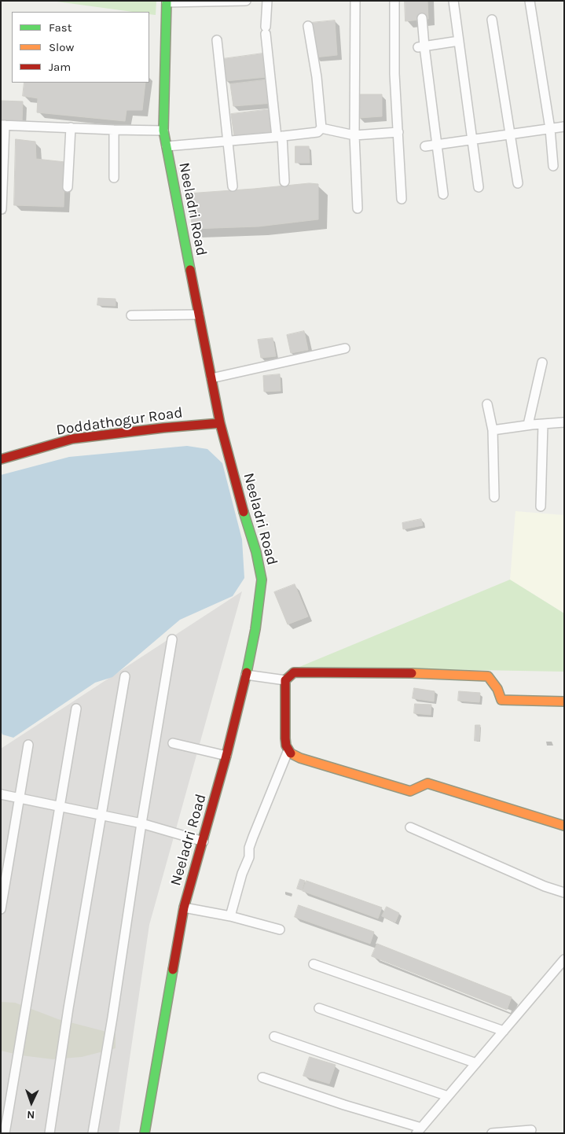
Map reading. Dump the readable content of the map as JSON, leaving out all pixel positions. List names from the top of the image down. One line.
{"streets":{"street":["Neeladri Road","Doddathogur Road"]},"crossings":[["Neeladri Road","Doddathogur Road"]],"legend":["Fast","Slow","Jam"],"north":"bottom"}
